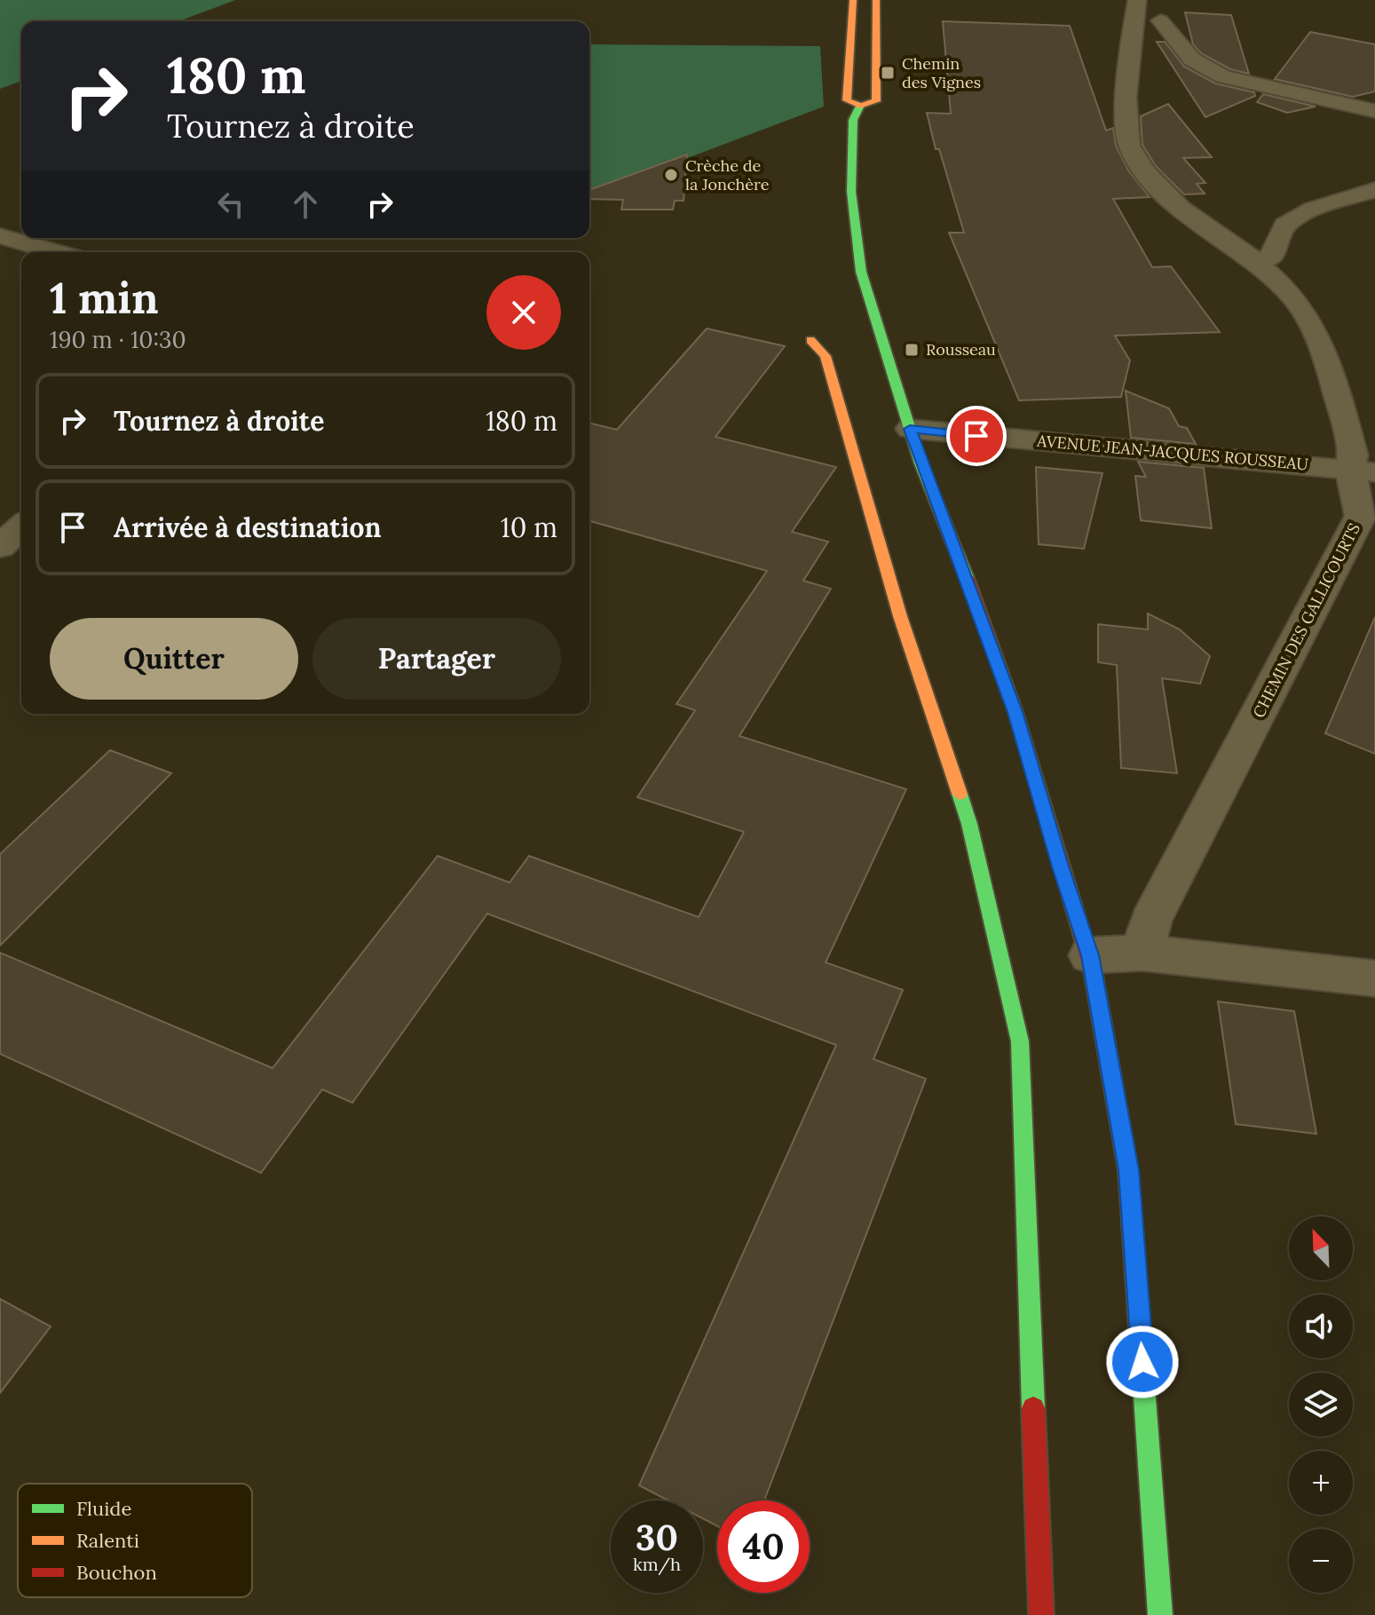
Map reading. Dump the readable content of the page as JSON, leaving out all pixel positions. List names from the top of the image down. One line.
{"streets":{"street":["AVENUE JEAN-JACQUES ROUSSEAU","CHEMIN DES GALLICOURTS"]},"crossings":[["AVENUE JEAN-JACQUES ROUSSEAU","CHEMIN DES GALLICOURTS"]],"places":{"transit":["Chemin des Vignes","Rousseau"],"other":["Crèche de la Jonchère"]},"legend":["Fluide","Ralenti","Bouchon"],"north":"top left","page":{"turn":["180 m","Tournez à droite"],"heading":["1 min","190 m · 10:30"],"list":[{"name":"Tournez à droite","value":"180 m"},{"name":"Arrivée à destination","value":"10 m"}],"buttons":["Quitter","Partager"],"map_buttons":["+","−"],"speed":"30 km/h","limit":"40"}}
